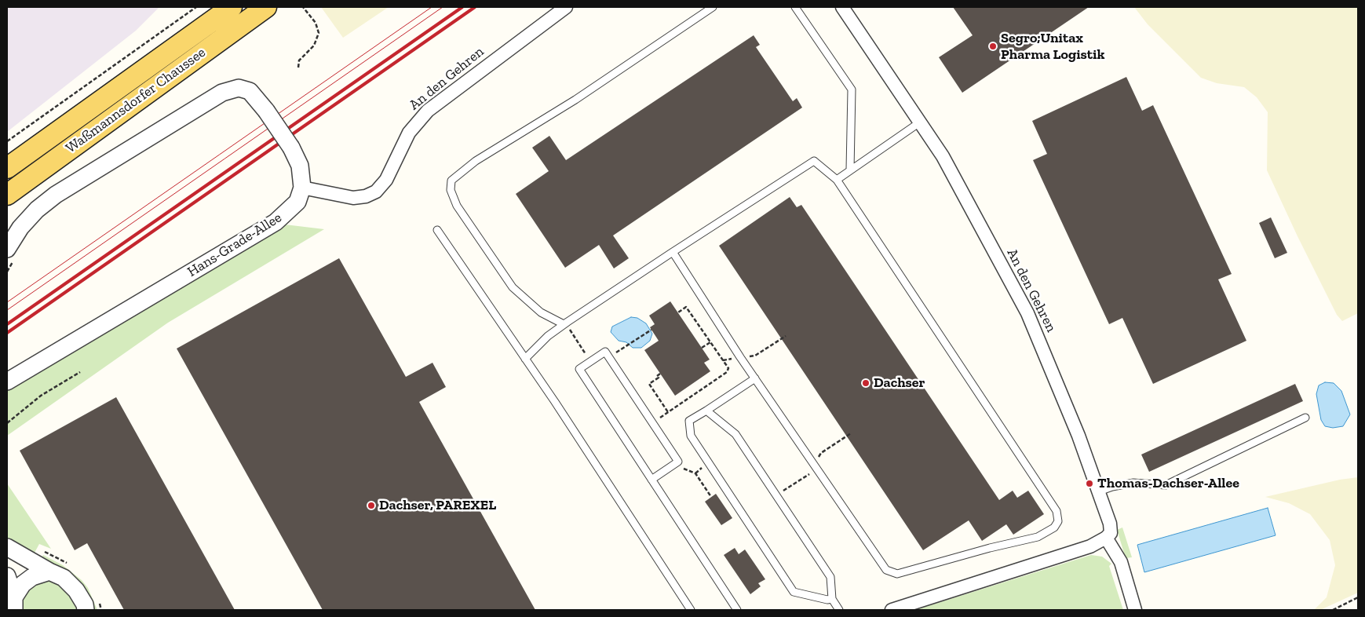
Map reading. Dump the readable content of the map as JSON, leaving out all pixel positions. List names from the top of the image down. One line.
{"streets":{"main road":["Waßmannsdorfer Chaussee"],"street":["An den Gehren","Hans-Grade-Allee"]},"crossings":[["An den Gehren","Hans-Grade-Allee"]],"places":["Segro;Unitax Pharma Logistik","Dachser","Thomas-Dachser-Allee","Dachser, PAREXEL"]}
